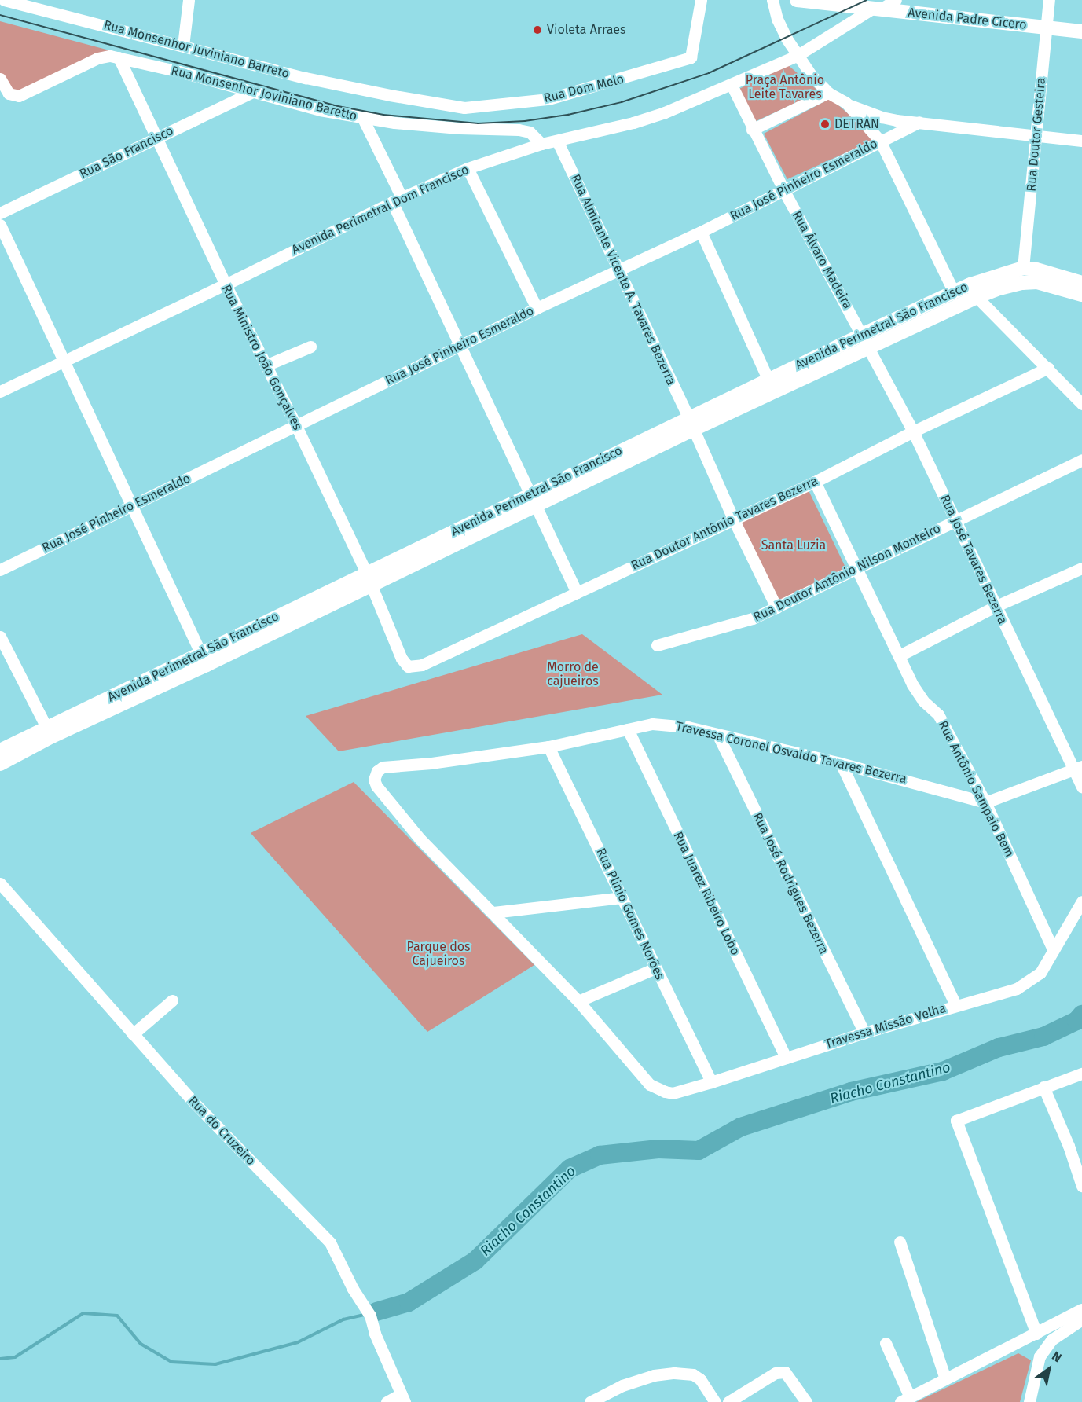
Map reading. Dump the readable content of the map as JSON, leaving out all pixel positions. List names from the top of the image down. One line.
{"streets":{"main road":["Avenida Padre Cícero","Avenida Perimetral São Francisco"],"street":["Rua Monsenhor Juviniano Barreto","Rua Dom Melo","Rua Monsenhor Joviniano Baretto","Rua Doutor Gesteira","Rua São Francisco","Rua José Pinheiro Esmeraldo","Avenida Perimetral Dom Francisco","Rua Álvaro Madeira","Rua Almirante Vicente A. Tavares Bezerra","Rua Ministro João Gonçalves","Rua Doutor Antônio Tavares Bezerra","Rua José Tavares Bezerra","Rua Doutor Antônio Nilson Monteiro","Travessa Coronel Osvaldo Tavares Bezerra","Rua Antônio Sampaio Bem","Rua José Rodrigues Bezerra","Rua Juarez Ribeiro Lobo","Rua Plinio Gomes Norões","Travessa Missão Velha","Rua do Cruzeiro"]},"crossings":[["Avenida Padre Cícero","Rua Doutor Gesteira"],["Avenida Padre Cícero","Avenida Perimetral Dom Francisco"],["Rua Monsenhor Juviniano Barreto","Rua Dom Melo"],["Rua Monsenhor Joviniano Baretto","Rua São Francisco"],["Rua Monsenhor Joviniano Baretto","Avenida Perimetral Dom Francisco"],["Rua Monsenhor Joviniano Baretto","Rua Ministro João Gonçalves"],["Rua Doutor Gesteira","Avenida Perimetral São Francisco"],["Rua São Francisco","Rua Ministro João Gonçalves"],["Rua José Pinheiro Esmeraldo","Rua Álvaro Madeira"],["Rua José Pinheiro Esmeraldo","Rua Almirante Vicente A. Tavares Bezerra"],["Rua José Pinheiro Esmeraldo","Rua Ministro João Gonçalves"],["Avenida Perimetral Dom Francisco","Rua Álvaro Madeira"],["Avenida Perimetral Dom Francisco","Rua Almirante Vicente A. Tavares Bezerra"],["Avenida Perimetral Dom Francisco","Rua Ministro João Gonçalves"],["Rua Álvaro Madeira","Avenida Perimetral São Francisco"],["Rua Álvaro Madeira","Rua José Tavares Bezerra"],["Rua Almirante Vicente A. Tavares Bezerra","Avenida Perimetral São Francisco"],["Rua Almirante Vicente A. Tavares Bezerra","Rua Doutor Antônio Tavares Bezerra"],["Rua Almirante Vicente A. Tavares Bezerra","Rua Doutor Antônio Nilson Monteiro"],["Avenida Perimetral São Francisco","Rua Ministro João Gonçalves"],["Avenida Perimetral São Francisco","Rua José Tavares Bezerra"],["Rua Ministro João Gonçalves","Rua Doutor Antônio Tavares Bezerra"],["Rua Doutor Antônio Tavares Bezerra","Rua José Tavares Bezerra"],["Rua Doutor Antônio Tavares Bezerra","Rua Antônio Sampaio Bem"],["Rua José Tavares Bezerra","Rua Doutor Antônio Nilson Monteiro"],["Rua Doutor Antônio Nilson Monteiro","Rua Antônio Sampaio Bem"],["Travessa Coronel Osvaldo Tavares Bezerra","Rua Antônio Sampaio Bem"],["Travessa Coronel Osvaldo Tavares Bezerra","Rua José Rodrigues Bezerra"],["Travessa Coronel Osvaldo Tavares Bezerra","Rua Juarez Ribeiro Lobo"],["Travessa Coronel Osvaldo Tavares Bezerra","Rua Plinio Gomes Norões"],["Rua Antônio Sampaio Bem","Travessa Missão Velha"],["Rua José Rodrigues Bezerra","Travessa Missão Velha"],["Rua Juarez Ribeiro Lobo","Travessa Missão Velha"],["Rua Plinio Gomes Norões","Travessa Missão Velha"]],"water":["Riacho Constantino"],"parks":["Praça Antônio Leite Tavares","Santa Luzia","Morro de cajueiros","Parque dos Cajueiros"],"places":["Violeta Arraes","DETRAN"],"north":"top right"}
